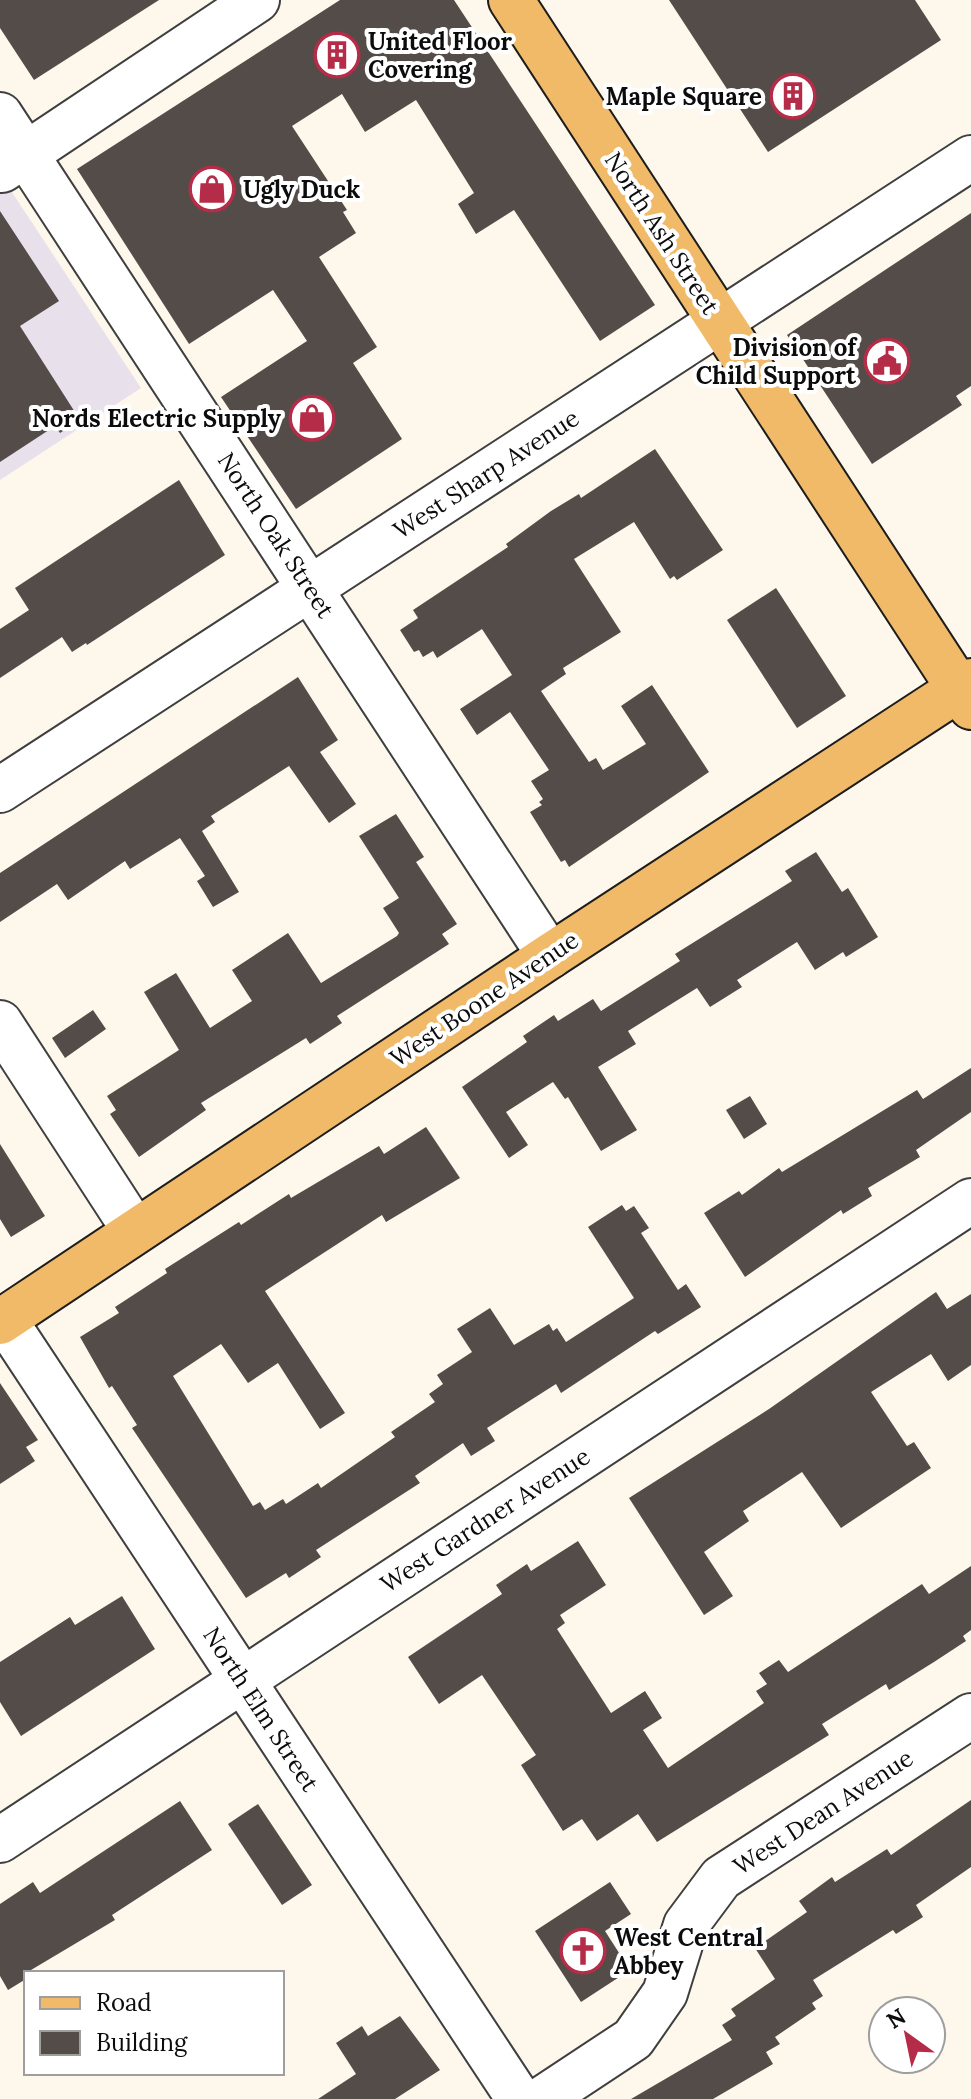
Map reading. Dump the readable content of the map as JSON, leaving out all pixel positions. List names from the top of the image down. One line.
{"streets":{"main road":["North Ash Street","West Boone Avenue"],"street":["West Sharp Avenue","North Oak Street","West Gardner Avenue","North Elm Street","West Dean Avenue"]},"crossings":[["North Ash Street","West Sharp Avenue"],["North Ash Street","West Boone Avenue"],["West Sharp Avenue","North Oak Street"],["North Oak Street","West Boone Avenue"],["West Boone Avenue","North Elm Street"],["West Gardner Avenue","North Elm Street"]],"places":{"building":["United Floor Covering","Maple Square"],"shop":["Ugly Duck","Nords Electric Supply"],"public building":["Division of Child Support"],"church":["West Central Abbey"]},"legend":["Road","Building"],"north":"top left"}
